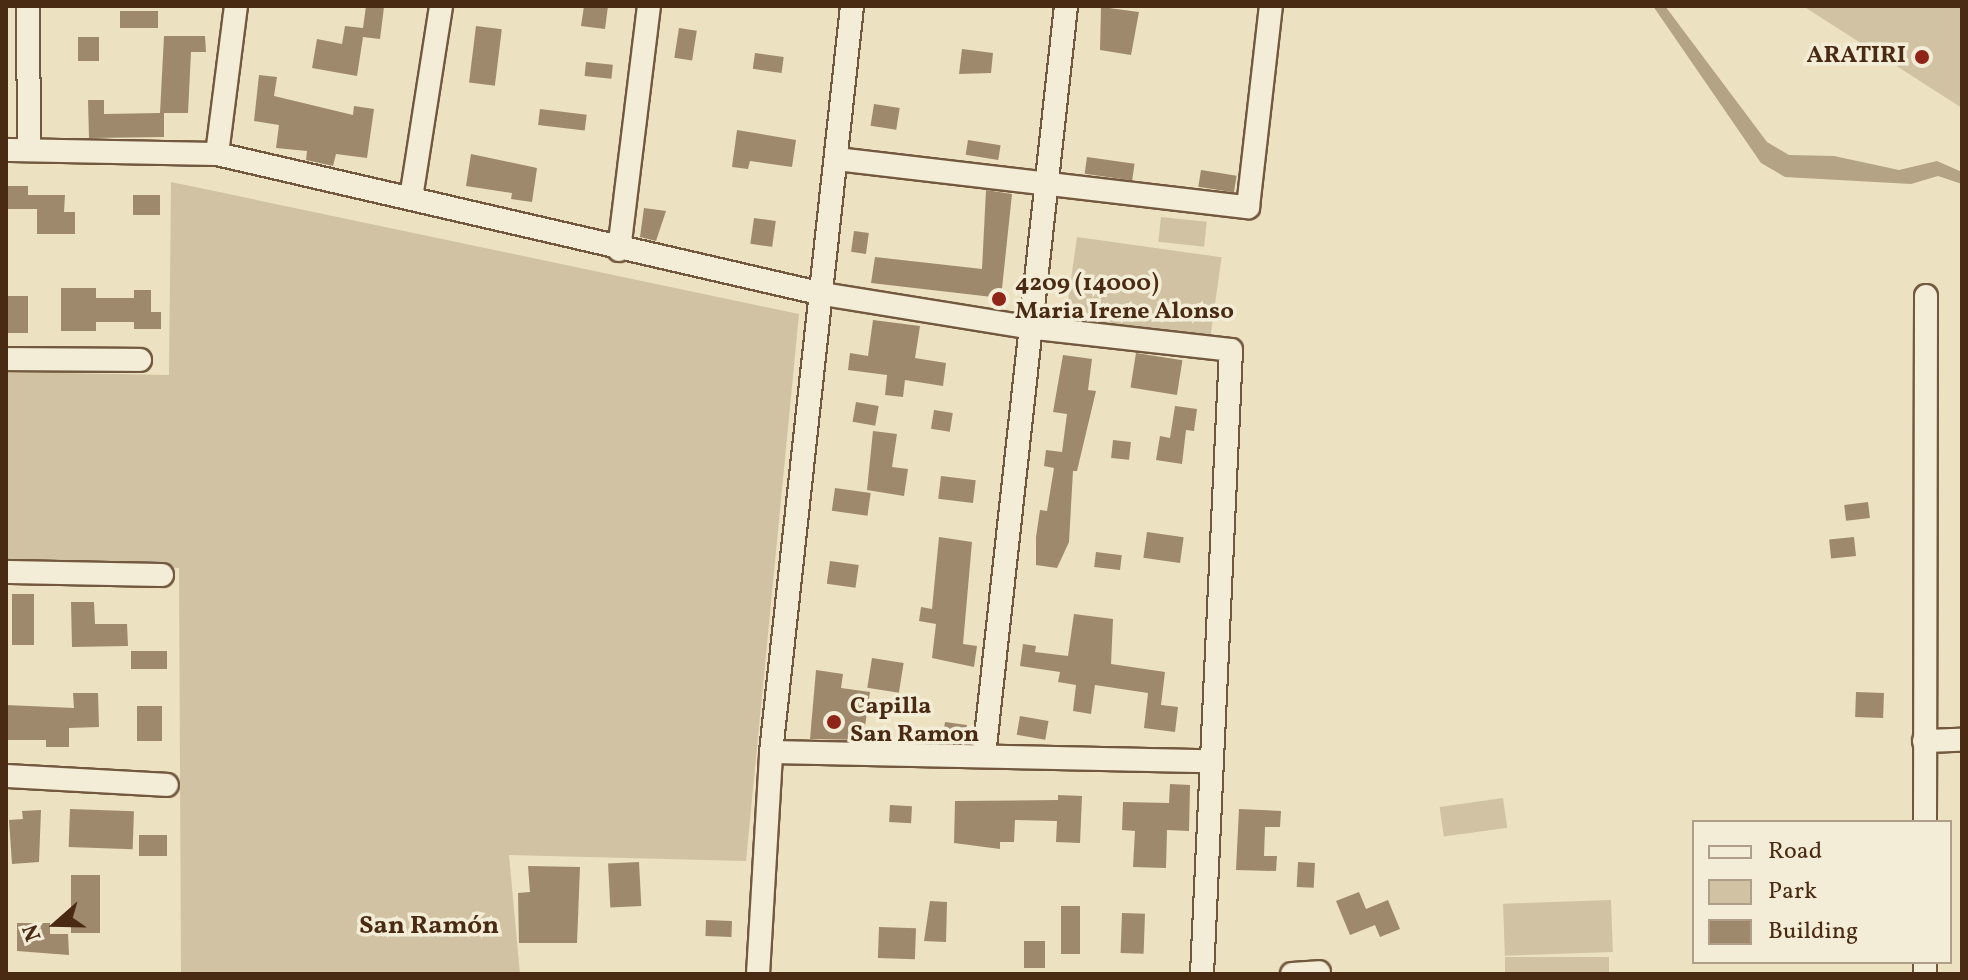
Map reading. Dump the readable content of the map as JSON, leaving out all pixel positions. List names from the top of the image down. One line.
{"districts":["San Ramón"],"places":["ARATIRI","4209 (14000) Maria Irene Alonso","Capilla San Ramon"],"legend":["Road","Park","Building"],"north":"left"}
